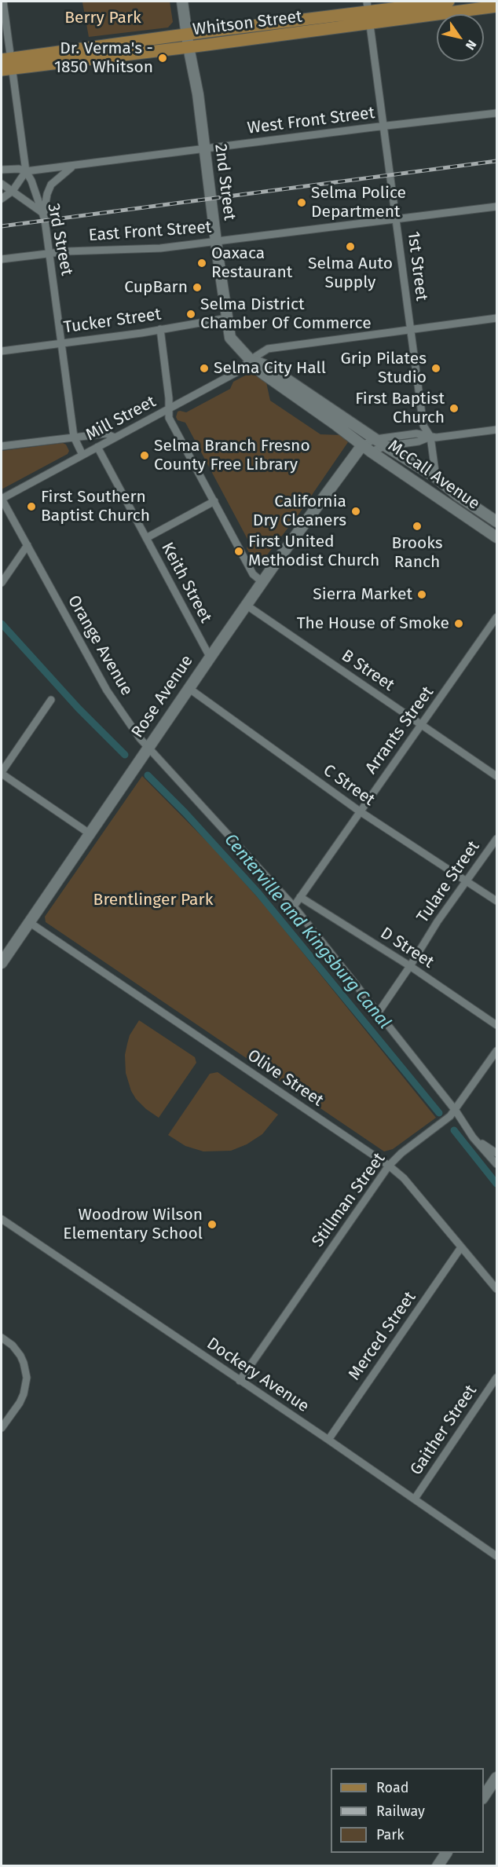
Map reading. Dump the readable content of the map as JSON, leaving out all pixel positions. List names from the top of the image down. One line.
{"streets":{"main road":["Whitson Street","2nd Street","McCall Avenue","Rose Avenue"],"street":["West Front Street","East Front Street","3rd Street","1st Street","Tucker Street","Mill Street","Keith Street","Orange Avenue","B Street","Arrants Street","C Street","Tulare Street","D Street","Olive Street","Stillman Street","Merced Street","Dockery Avenue","Gaither Street"]},"crossings":[["Whitson Street","2nd Street"],["Whitson Street","3rd Street"],["Whitson Street","1st Street"],["West Front Street","2nd Street"],["West Front Street","3rd Street"],["West Front Street","1st Street"],["2nd Street","East Front Street"],["2nd Street","Tucker Street"],["2nd Street","Mill Street"],["2nd Street","McCall Avenue"],["East Front Street","3rd Street"],["East Front Street","1st Street"],["3rd Street","Tucker Street"],["3rd Street","Mill Street"],["1st Street","Mill Street"],["1st Street","McCall Avenue"],["Mill Street","McCall Avenue"],["Mill Street","Keith Street"],["Mill Street","Orange Avenue"],["McCall Avenue","Rose Avenue"],["Keith Street","Rose Avenue"],["Orange Avenue","Rose Avenue"],["Orange Avenue","Arrants Street"],["Orange Avenue","Tulare Street"],["Orange Avenue","Stillman Street"],["B Street","Rose Avenue"],["B Street","Arrants Street"],["Rose Avenue","C Street"],["Rose Avenue","Olive Street"],["Arrants Street","C Street"],["Arrants Street","D Street"],["C Street","Tulare Street"],["Tulare Street","D Street"],["Olive Street","Stillman Street"],["Olive Street","Merced Street"],["Stillman Street","Dockery Avenue"],["Merced Street","Dockery Avenue"],["Dockery Avenue","Gaither Street"]],"water":["Centerville and Kingsburg Canal"],"parks":["Berry Park","Brentlinger Park"],"places":["Dr. Verma's - 1850 Whitson","Selma Police Department","Selma Auto Supply","Oaxaca Restaurant","CupBarn","Selma District Chamber Of Commerce","Selma City Hall","Grip Pilates Studio","First Baptist Church","Selma Branch Fresno County Free Library","First Southern Baptist Church","California Dry Cleaners","Brooks Ranch","First United Methodist Church","Sierra Market","The House of Smoke","Woodrow Wilson Elementary School"],"legend":["Road","Railway","Park"],"north":"bottom right"}
